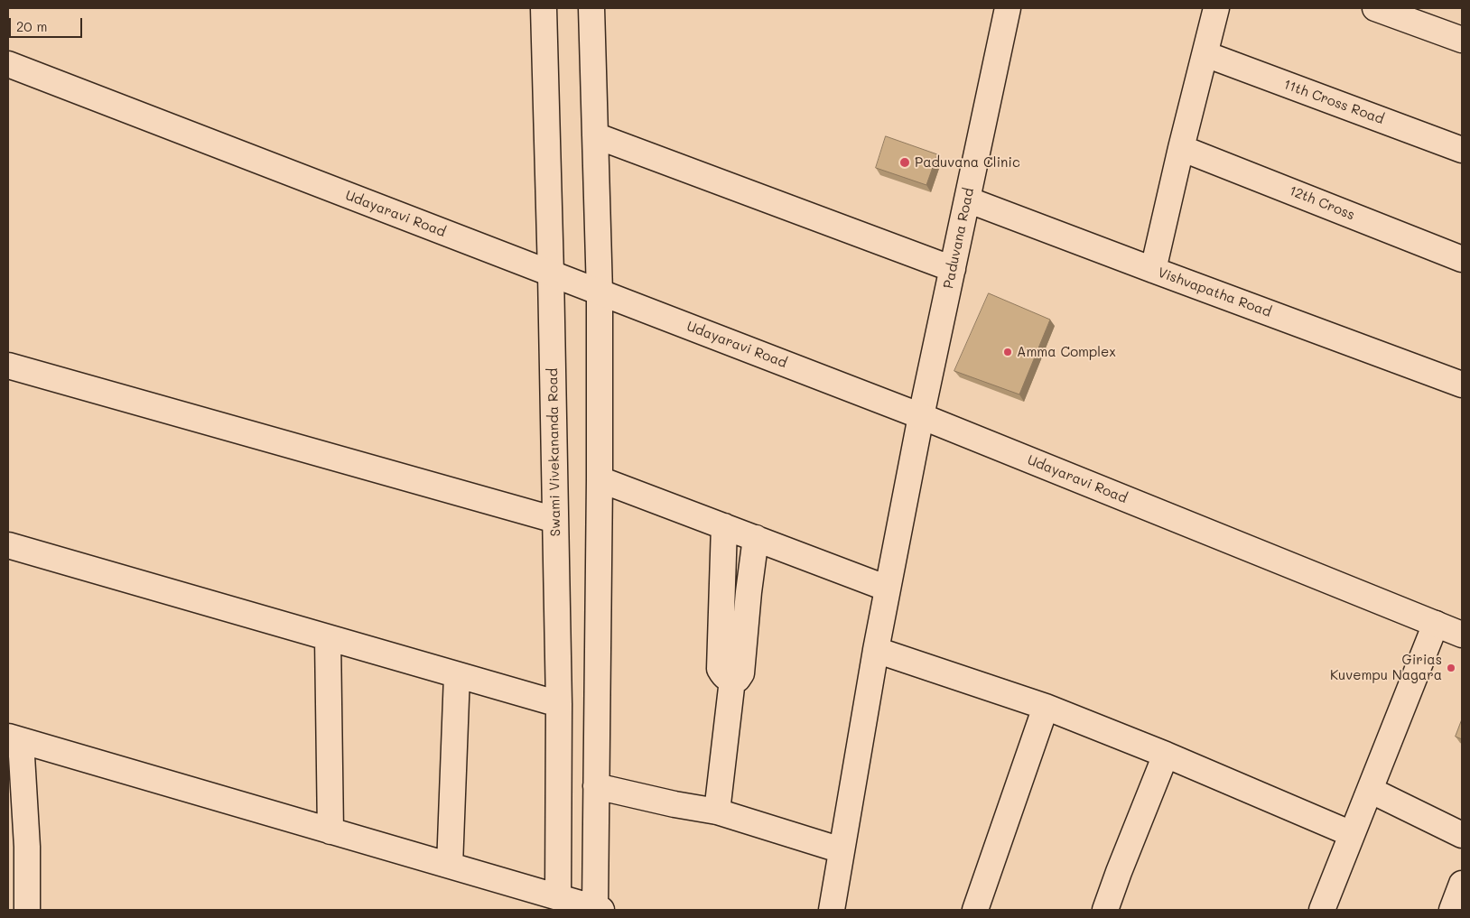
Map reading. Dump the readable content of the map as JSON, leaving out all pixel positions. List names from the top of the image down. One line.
{"streets":{"street":["11th Cross Road","12th Cross","Udayaravi Road","Paduvana Road","Vishvapatha Road","Swami Vivekananda Road"]},"crossings":[["Udayaravi Road","Paduvana Road"],["Udayaravi Road","Swami Vivekananda Road"],["Paduvana Road","Vishvapatha Road"]],"places":["Paduvana Clinic","Amma Complex","Girias Kuvempu Nagara"],"scale_bar":"20 m"}
